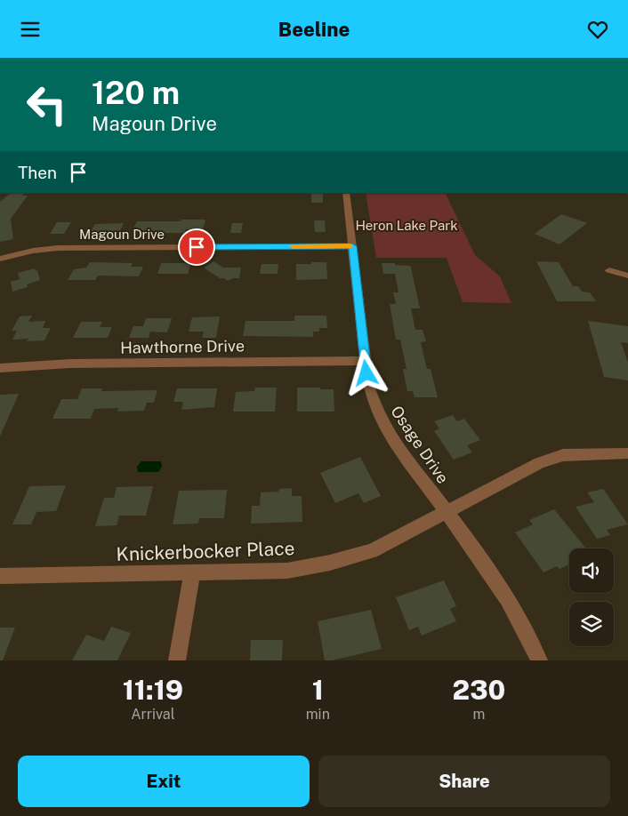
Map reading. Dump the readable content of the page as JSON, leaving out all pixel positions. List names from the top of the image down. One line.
{"streets":{"street":["Magoun Drive","Hawthorne Drive","Osage Drive","Knickerbocker Place"]},"crossings":[["Magoun Drive","Osage Drive"],["Hawthorne Drive","Osage Drive"],["Osage Drive","Knickerbocker Place"]],"parks":["Heron Lake Park"],"page":{"header":"Beeline","turn":["120 m","Magoun Drive"],"then":"Then","eta":["11:19","Arrival","1","min","230","m"],"buttons":["Exit","Share"]}}
